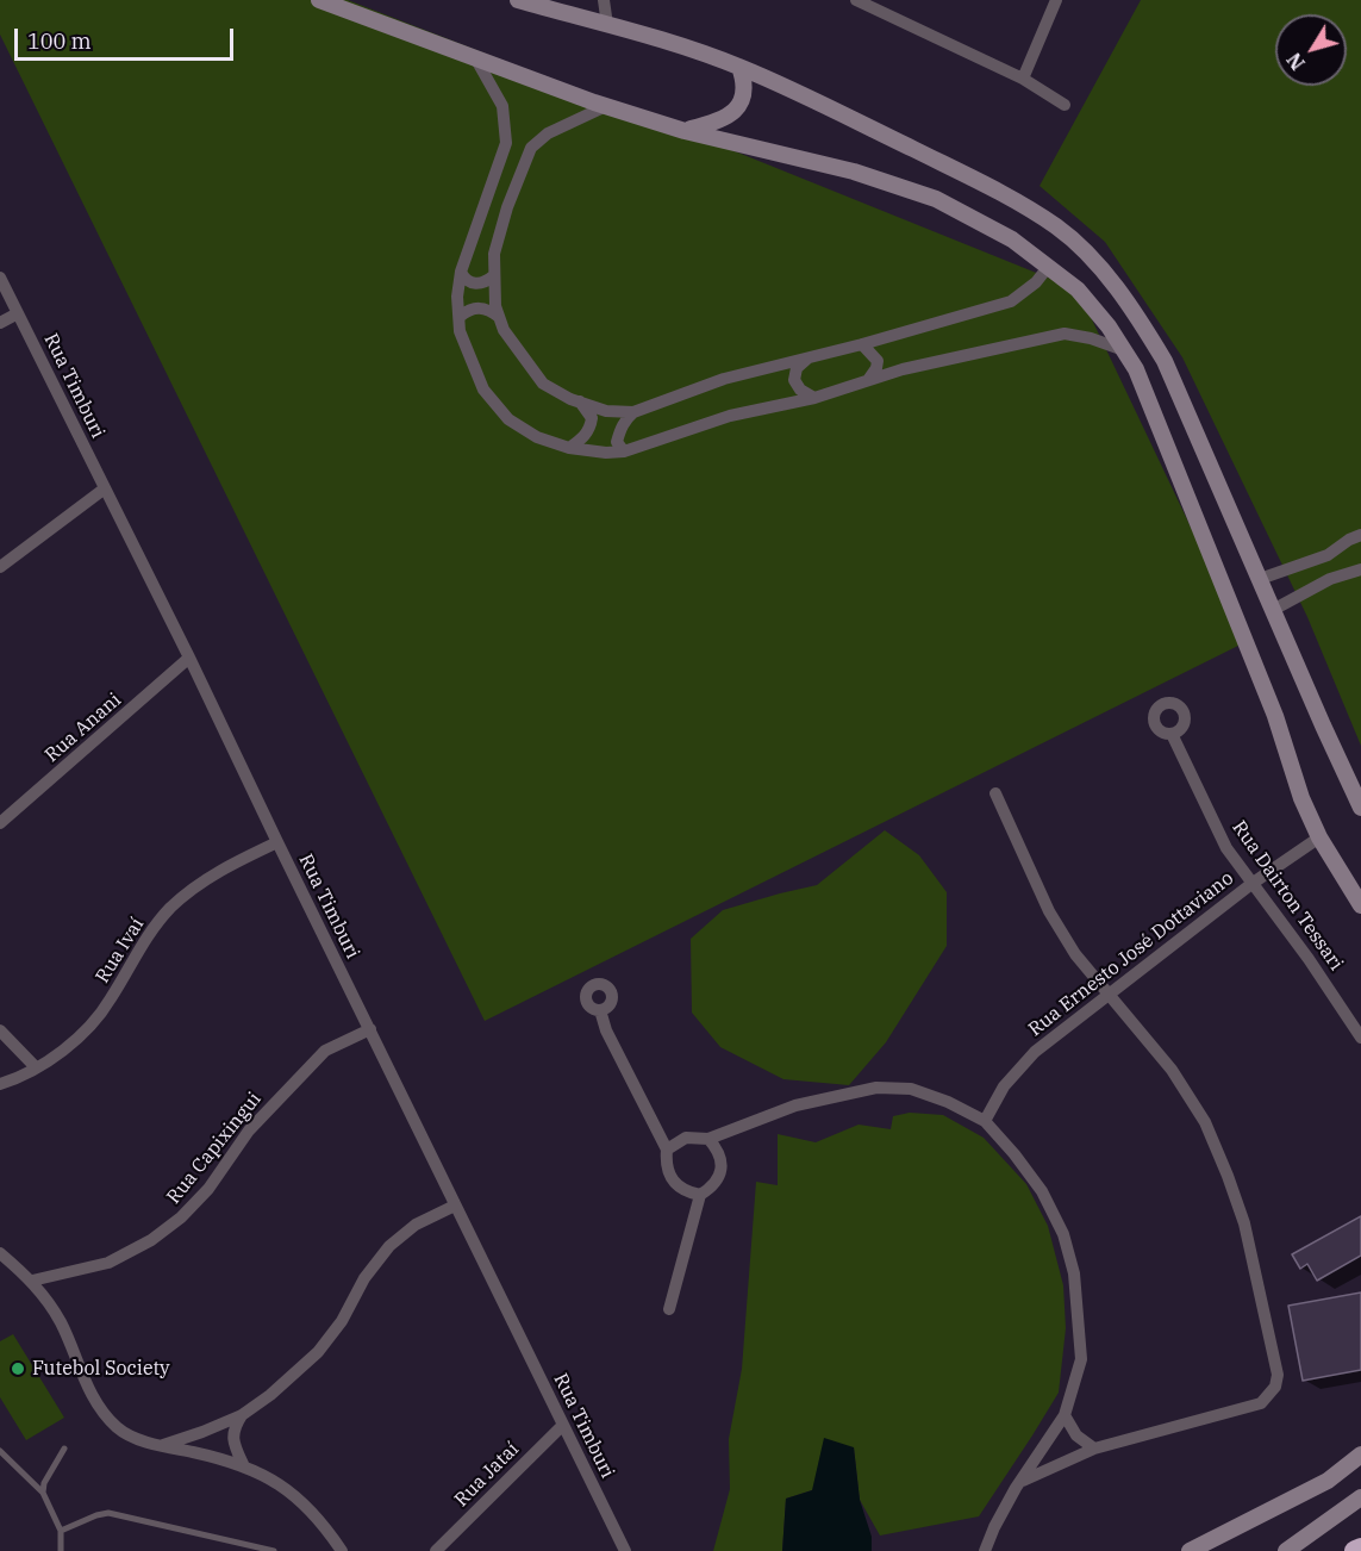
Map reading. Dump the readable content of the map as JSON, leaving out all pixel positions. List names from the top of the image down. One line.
{"streets":{"street":["Rua Timburi","Rua Anani","Rua Dairton Tessari","Rua Ivaí","Rua Ernesto José Dottaviano","Rua Capixingui","Rua Jataí"]},"crossings":[["Rua Timburi","Rua Anani"],["Rua Timburi","Rua Ivaí"],["Rua Timburi","Rua Capixingui"],["Rua Timburi","Rua Jataí"],["Rua Dairton Tessari","Rua Ernesto José Dottaviano"]],"places":["Futebol Society"],"scale_bar":"100 m","north":"bottom left"}
